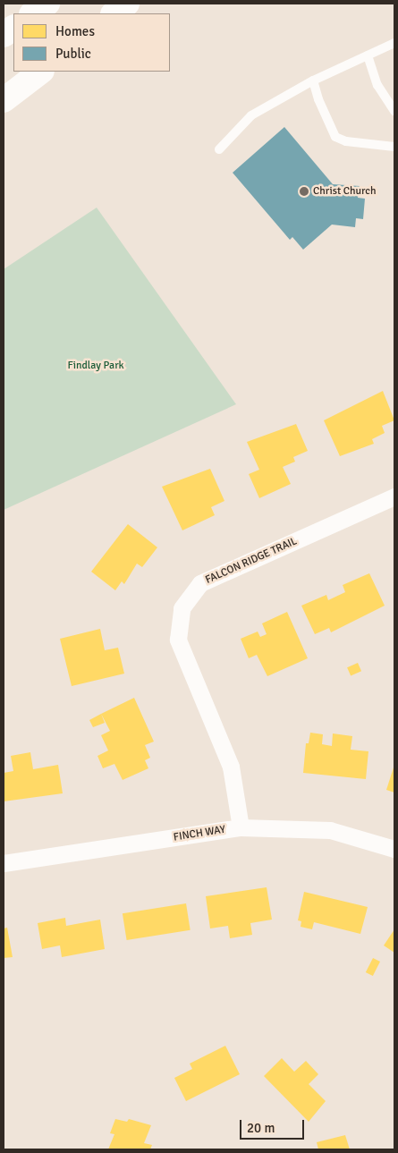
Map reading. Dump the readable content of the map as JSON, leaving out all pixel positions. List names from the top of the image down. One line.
{"streets":{"street":["FALCON RIDGE TRAIL","FINCH WAY"]},"crossings":[["FALCON RIDGE TRAIL","FINCH WAY"]],"parks":["Findlay Park"],"places":["Christ Church"],"legend":["Homes","Public"],"scale_bar":"20 m"}
